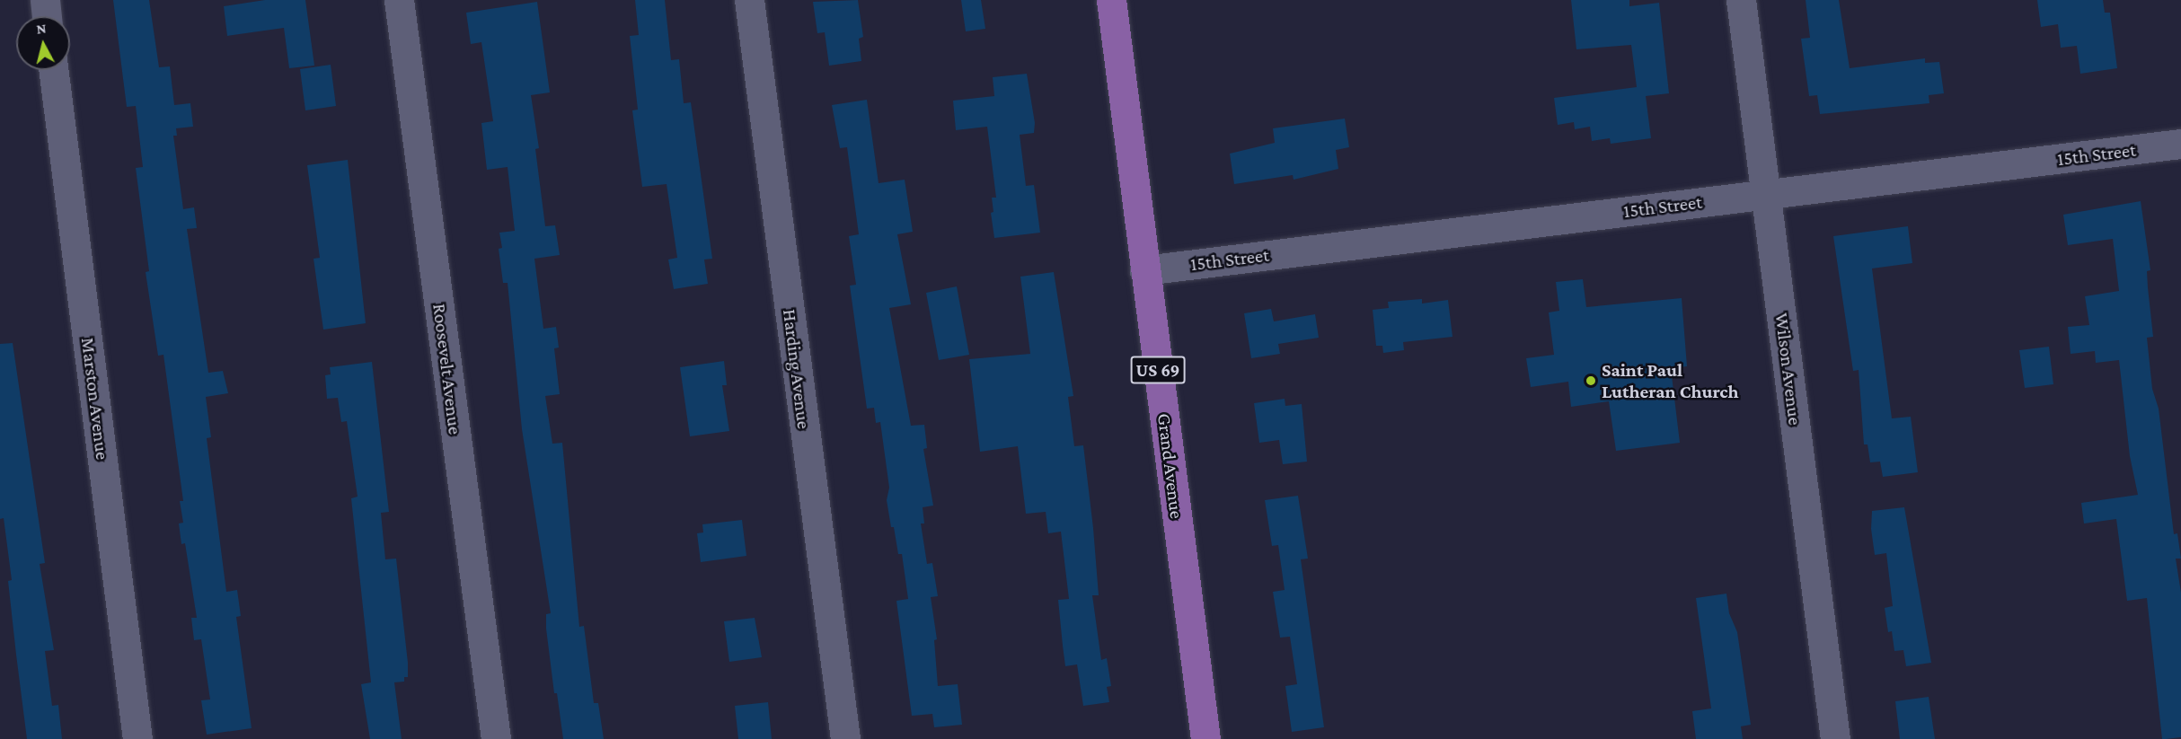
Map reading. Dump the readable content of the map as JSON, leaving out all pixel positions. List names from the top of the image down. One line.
{"streets":{"main road":["US 69","Grand Avenue"],"street":["15th Street","Roosevelt Avenue","Harding Avenue","Wilson Avenue","Marston Avenue"]},"crossings":[["15th Street","Wilson Avenue"],["15th Street","Grand Avenue"]],"places":["Saint Paul Lutheran Church"],"north":"top"}
